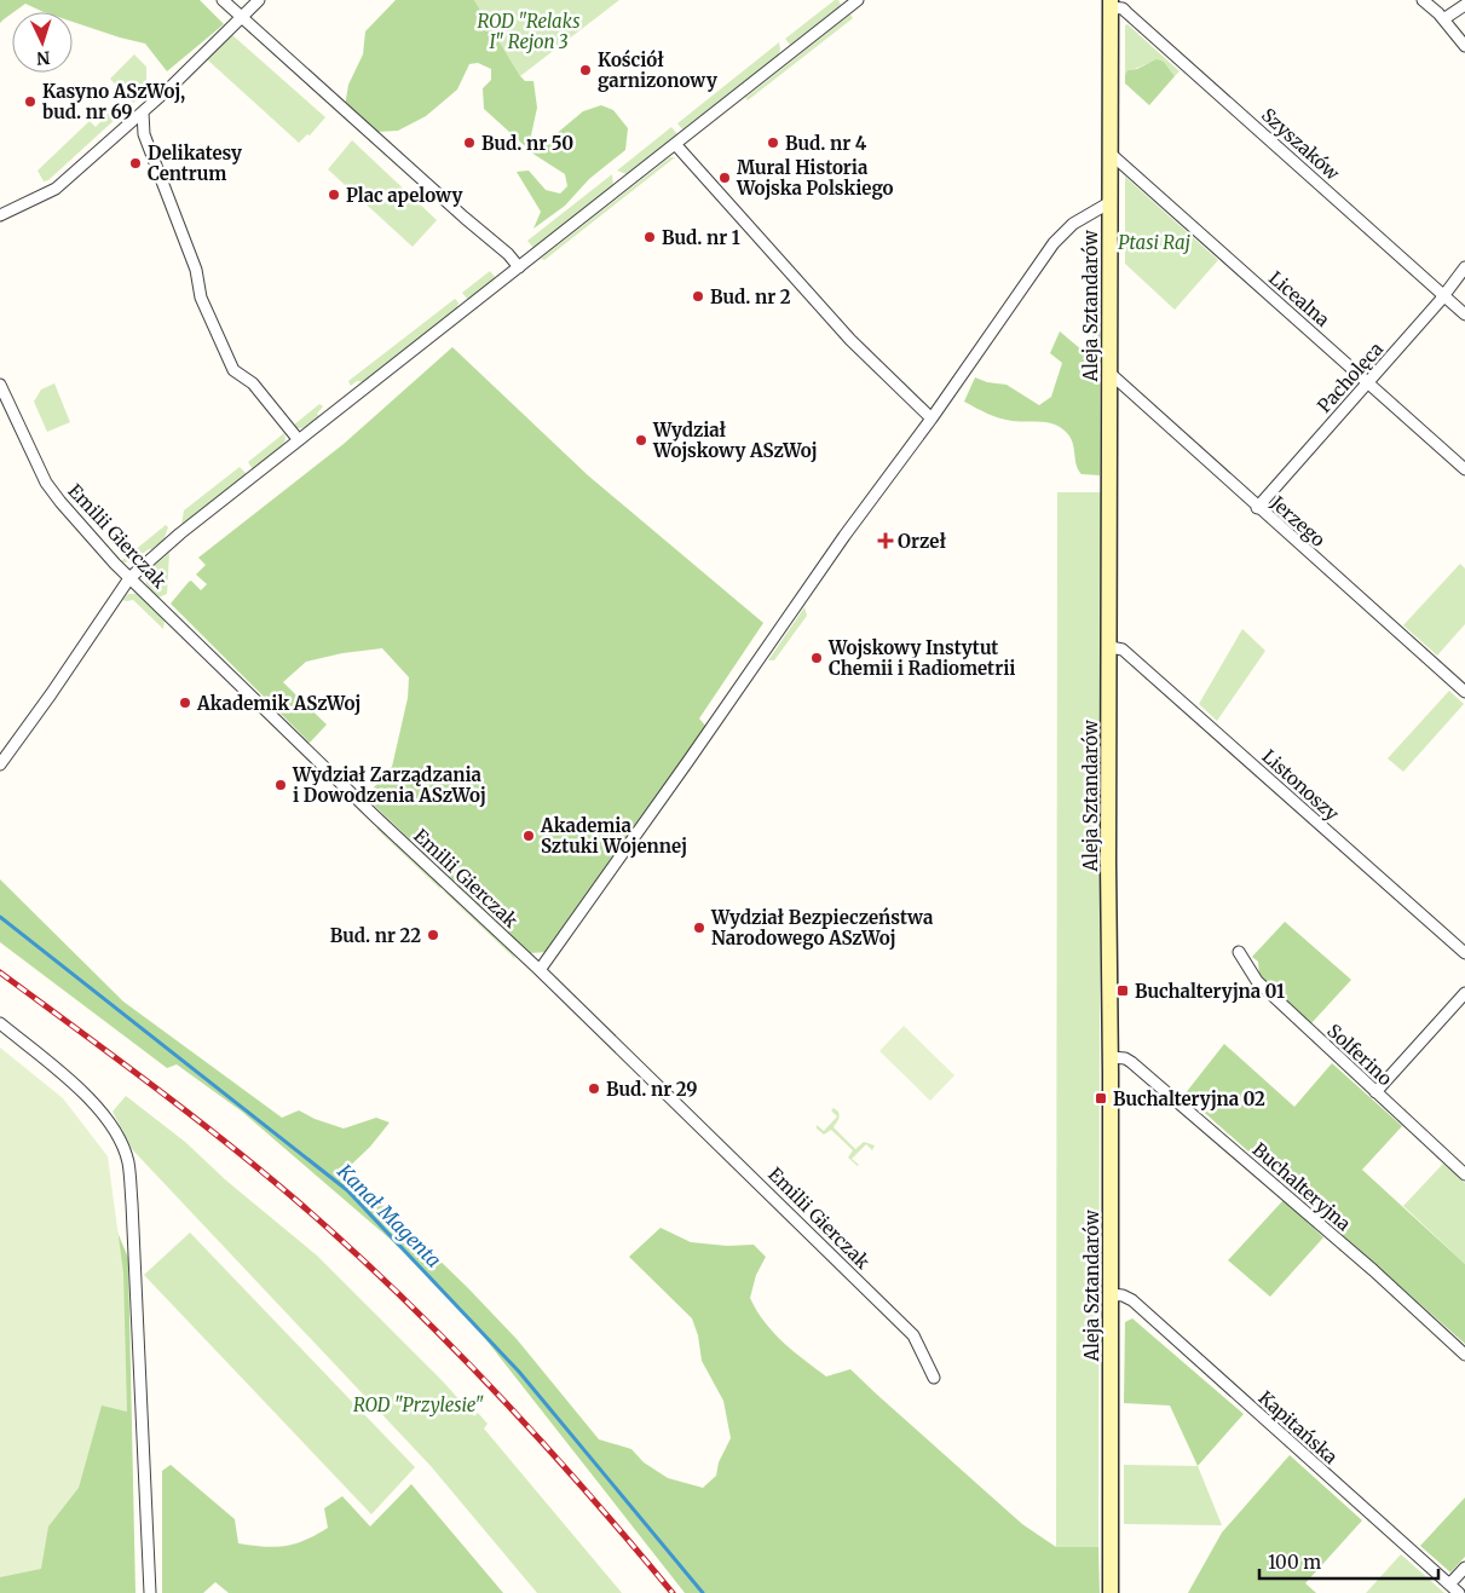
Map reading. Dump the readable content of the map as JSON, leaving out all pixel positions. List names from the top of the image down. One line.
{"streets":{"street":["Szyszaków","Licealna","Aleja Sztandarów","Pacholęca","Jerzego","Emilii Gierczak","Listonoszy","Solferino","Buchalteryjna","Kapitańska"]},"crossings":[["Szyszaków","Aleja Sztandarów"],["Szyszaków","Pacholęca"],["Licealna","Aleja Sztandarów"],["Licealna","Pacholęca"],["Aleja Sztandarów","Jerzego"],["Aleja Sztandarów","Listonoszy"],["Aleja Sztandarów","Buchalteryjna"],["Aleja Sztandarów","Kapitańska"],["Pacholęca","Jerzego"]],"water":["Kanał Magenta"],"parks":["ROD \"Relaks I\" Rejon 3","Ptasi Raj","ROD \"Przylesie\""],"places":{"other":["Kościół garnizonowy","Kasyno ASzWoj, bud. nr 69","Bud. nr 50","Bud. nr 4","Delikatesy Centrum","Mural Historia Wojska Polskiego","Plac apelowy","Bud. nr 1","Bud. nr 2","Wydział Wojskowy ASzWoj","Wojskowy Instytut Chemii i Radiometrii","Akademik ASzWoj","Wydział Zarządzania i Dowodzenia ASzWoj","Akademia Sztuki Wojennej","Wydział Bezpieczeństwa Narodowego ASzWoj","Bud. nr 22","Bud. nr 29"],"health":["Orzeł"],"transit":["Buchalteryjna 01","Buchalteryjna 02"]},"scale_bar":"100 m","north":"bottom"}
